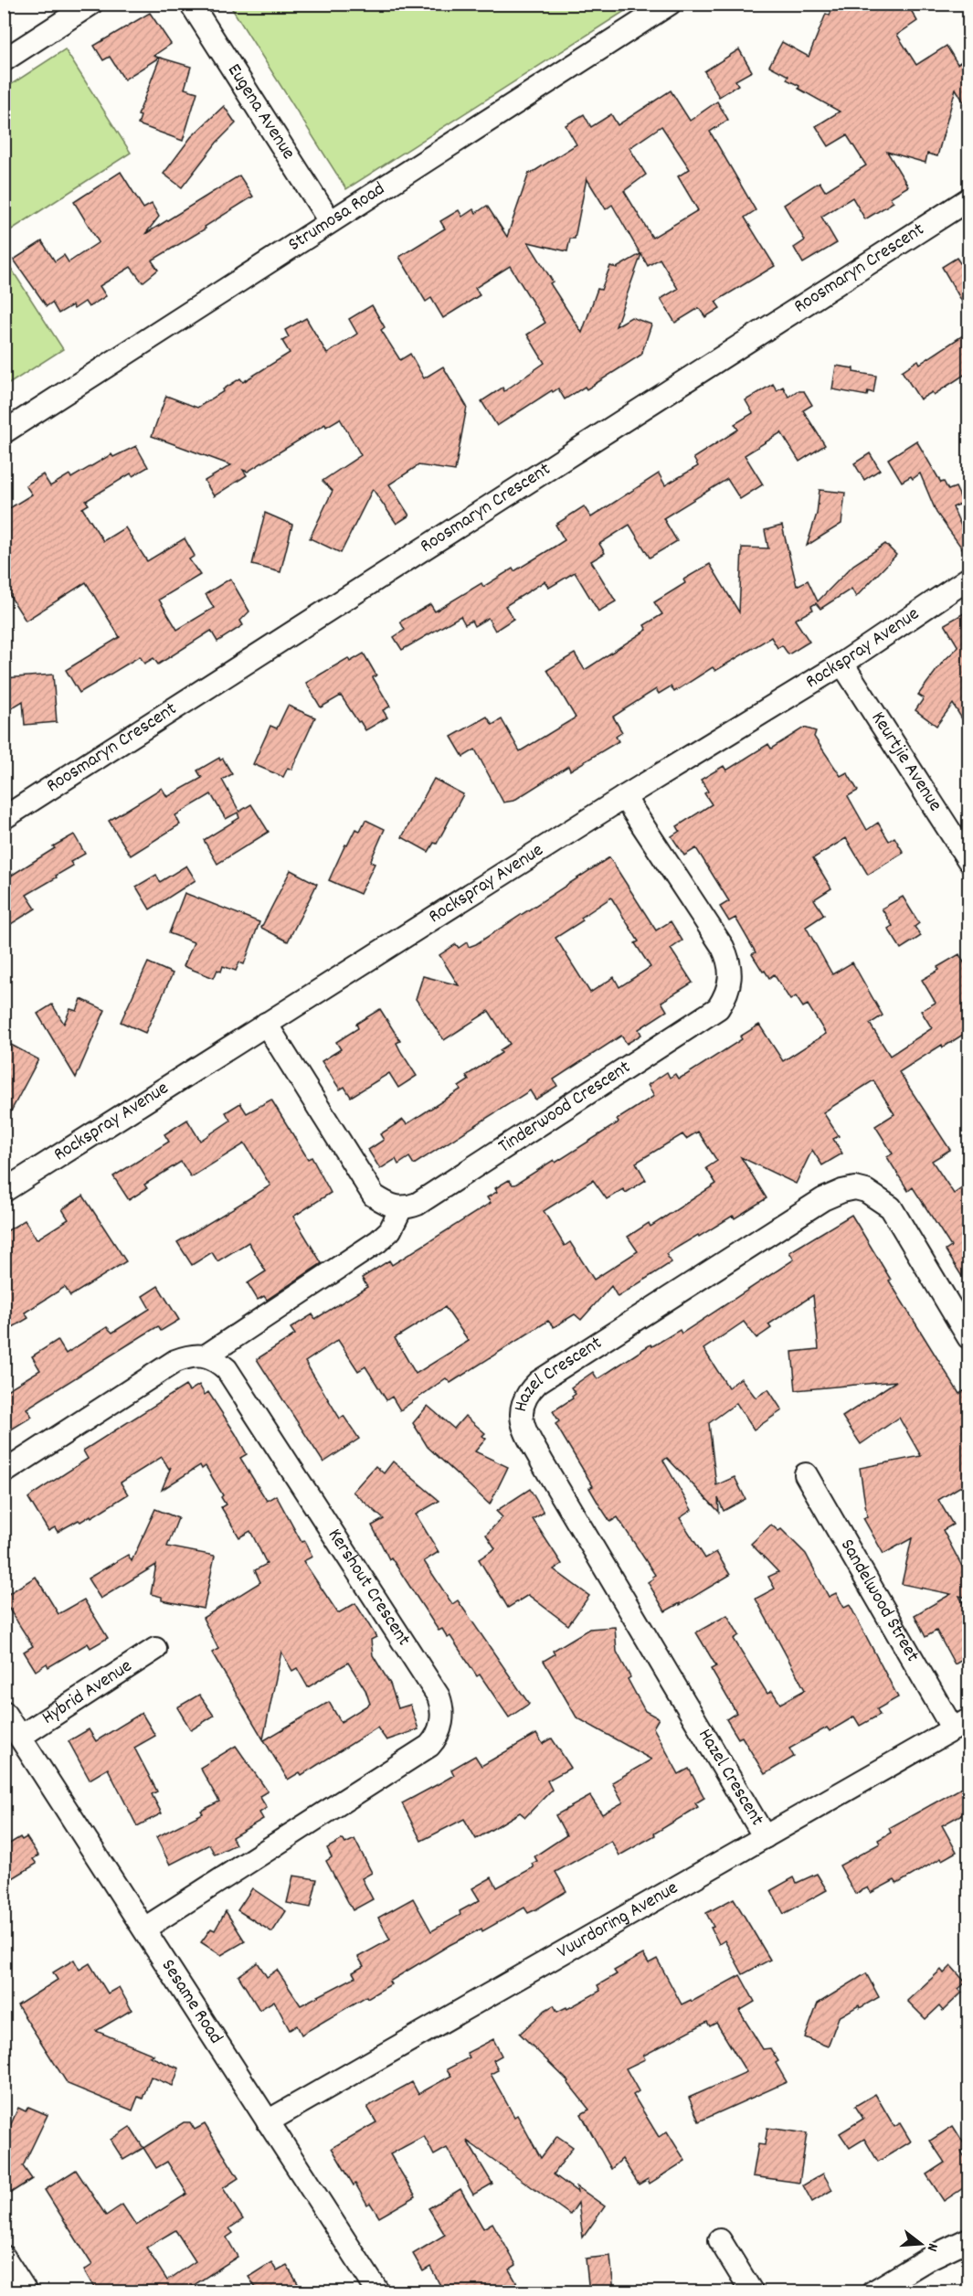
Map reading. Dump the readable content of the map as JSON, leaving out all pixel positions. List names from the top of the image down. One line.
{"streets":{"street":["Eugena Avenue","Strumosa Road","Roosmaryn Crescent","Rockspray Avenue","Keurtjie Avenue","Tinderwood Crescent","Hazel Crescent","Kershout Crescent","Sandelwood Street","Hybrid Avenue","Vuurdoring Avenue","Sesame Road"]},"crossings":[["Eugena Avenue","Strumosa Road"],["Rockspray Avenue","Keurtjie Avenue"],["Rockspray Avenue","Tinderwood Crescent"],["Hazel Crescent","Vuurdoring Avenue"],["Kershout Crescent","Sesame Road"],["Sandelwood Street","Vuurdoring Avenue"],["Hybrid Avenue","Sesame Road"],["Vuurdoring Avenue","Sesame Road"]],"north":"right"}
